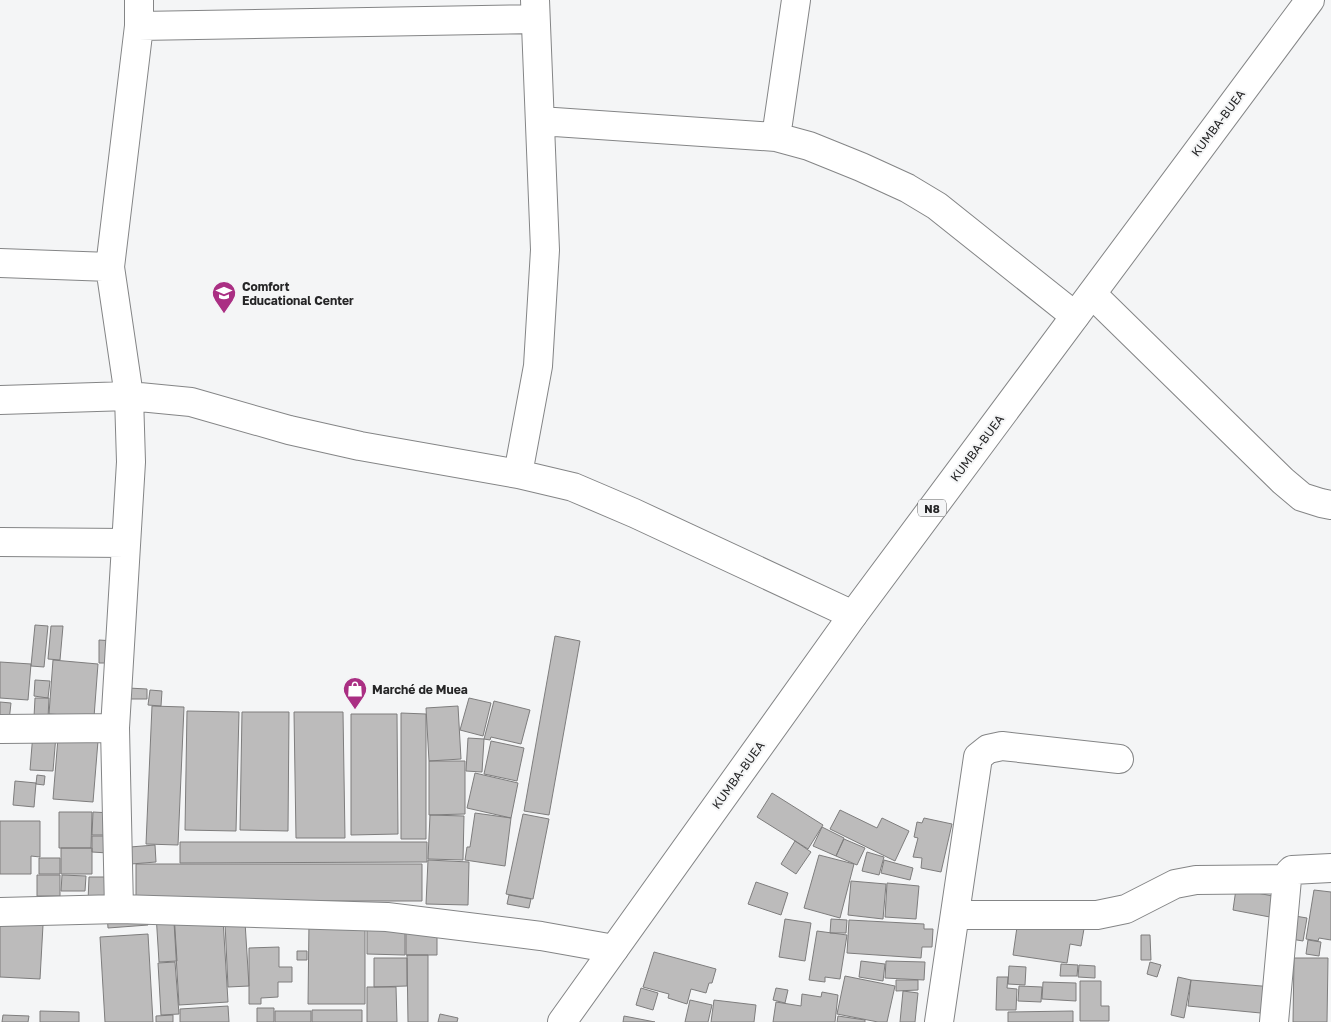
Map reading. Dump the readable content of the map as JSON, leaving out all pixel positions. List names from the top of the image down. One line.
{"streets":{"main road":["KUMBA-BUEA","N8"]},"places":{"school or university":["Comfort Educational Center"],"shop":["Marché de Muea"]}}
